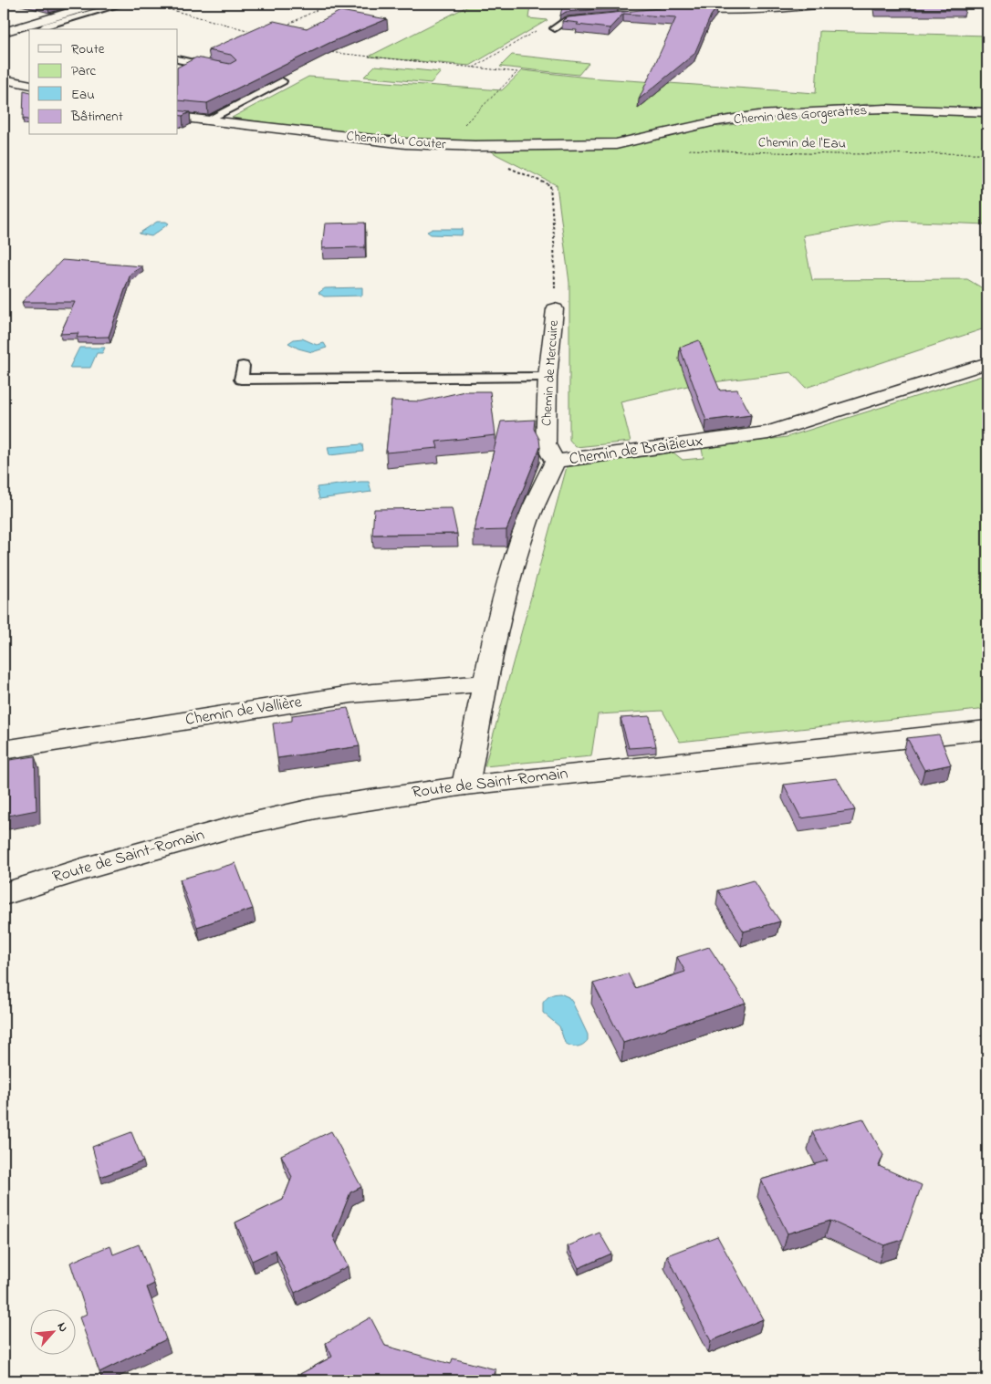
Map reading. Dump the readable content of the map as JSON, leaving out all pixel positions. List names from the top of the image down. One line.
{"streets":{"street":["Chemin des Gorgerattes","Chemin du Couter","Chemin de Mercuire","Chemin de Braizieux","Chemin de Vallière","Route de Saint-Romain"],"path":["Chemin de l'Eau"]},"crossings":[["Chemin des Gorgerattes","Chemin du Couter"],["Chemin de Mercuire","Chemin de Braizieux"],["Chemin de Braizieux","Chemin de Vallière"],["Chemin de Braizieux","Route de Saint-Romain"]],"legend":["Route","Parc","Eau","Bâtiment"],"north":"top right"}
